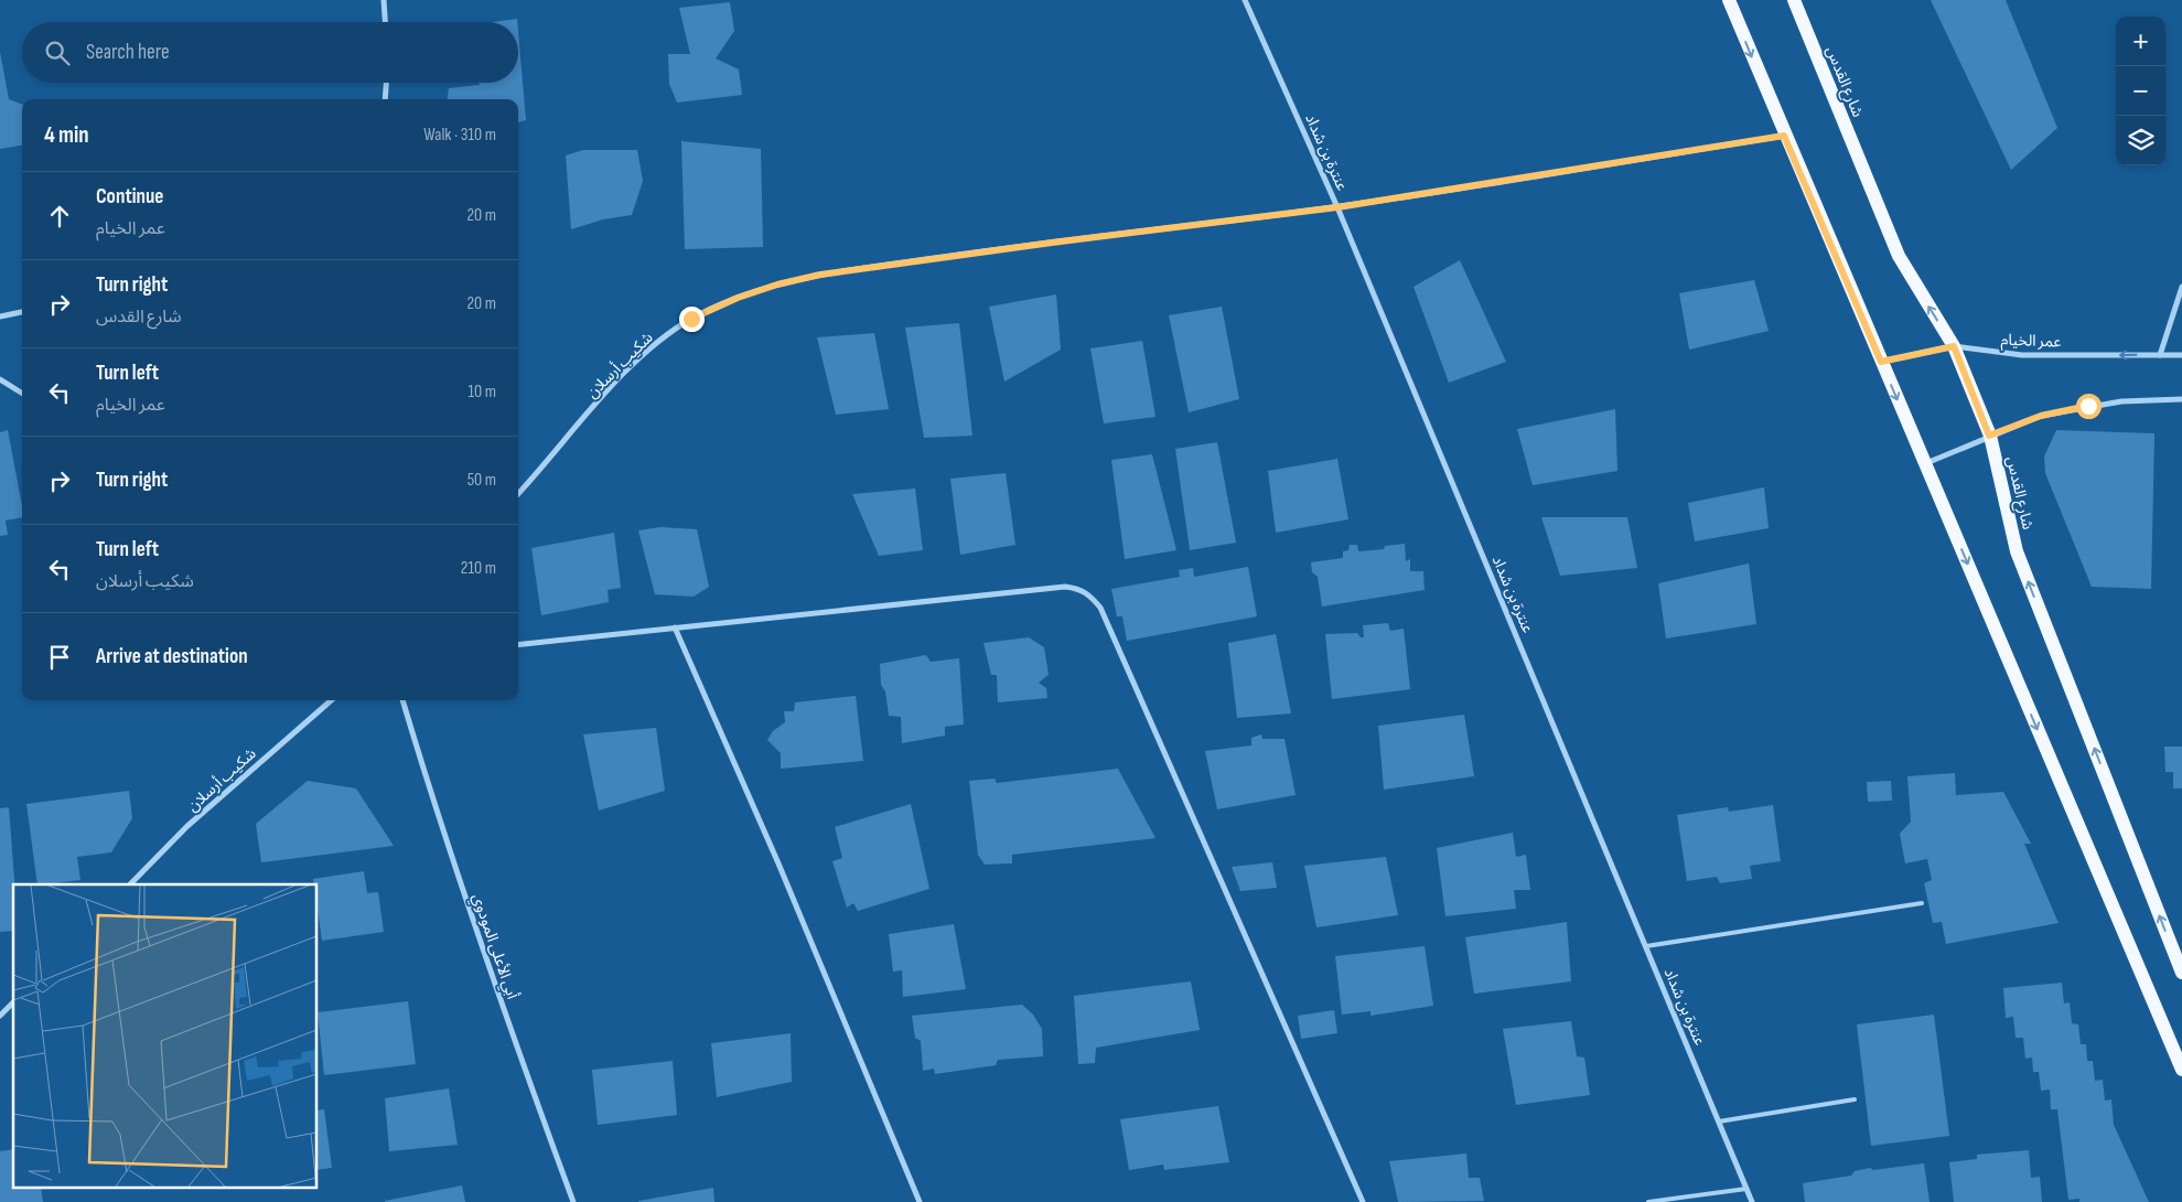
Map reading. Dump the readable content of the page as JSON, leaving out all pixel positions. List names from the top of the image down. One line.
{"streets":{"main road":["شارع القدس"],"street":["عنترة بن شداد","عمر الخيام","شكيب أرسلان","أبي الأعلى المودوي"]},"crossings":[["شارع القدس","عمر الخيام"],["عنترة بن شداد","شكيب أرسلان"]],"one_way":["عمر الخيام"],"page":{"map_buttons":["+","−"],"search":"Search here","heading":["4 min","Walk · 310 m"],"list":[["Continue","عمر الخيام","20 m"],["Turn right","شارع القدس","20 m"],["Turn left","عمر الخيام","10 m"],["Turn right","50 m"],["Turn left","شكيب أرسلان","210 m"],"Arrive at destination"]}}
